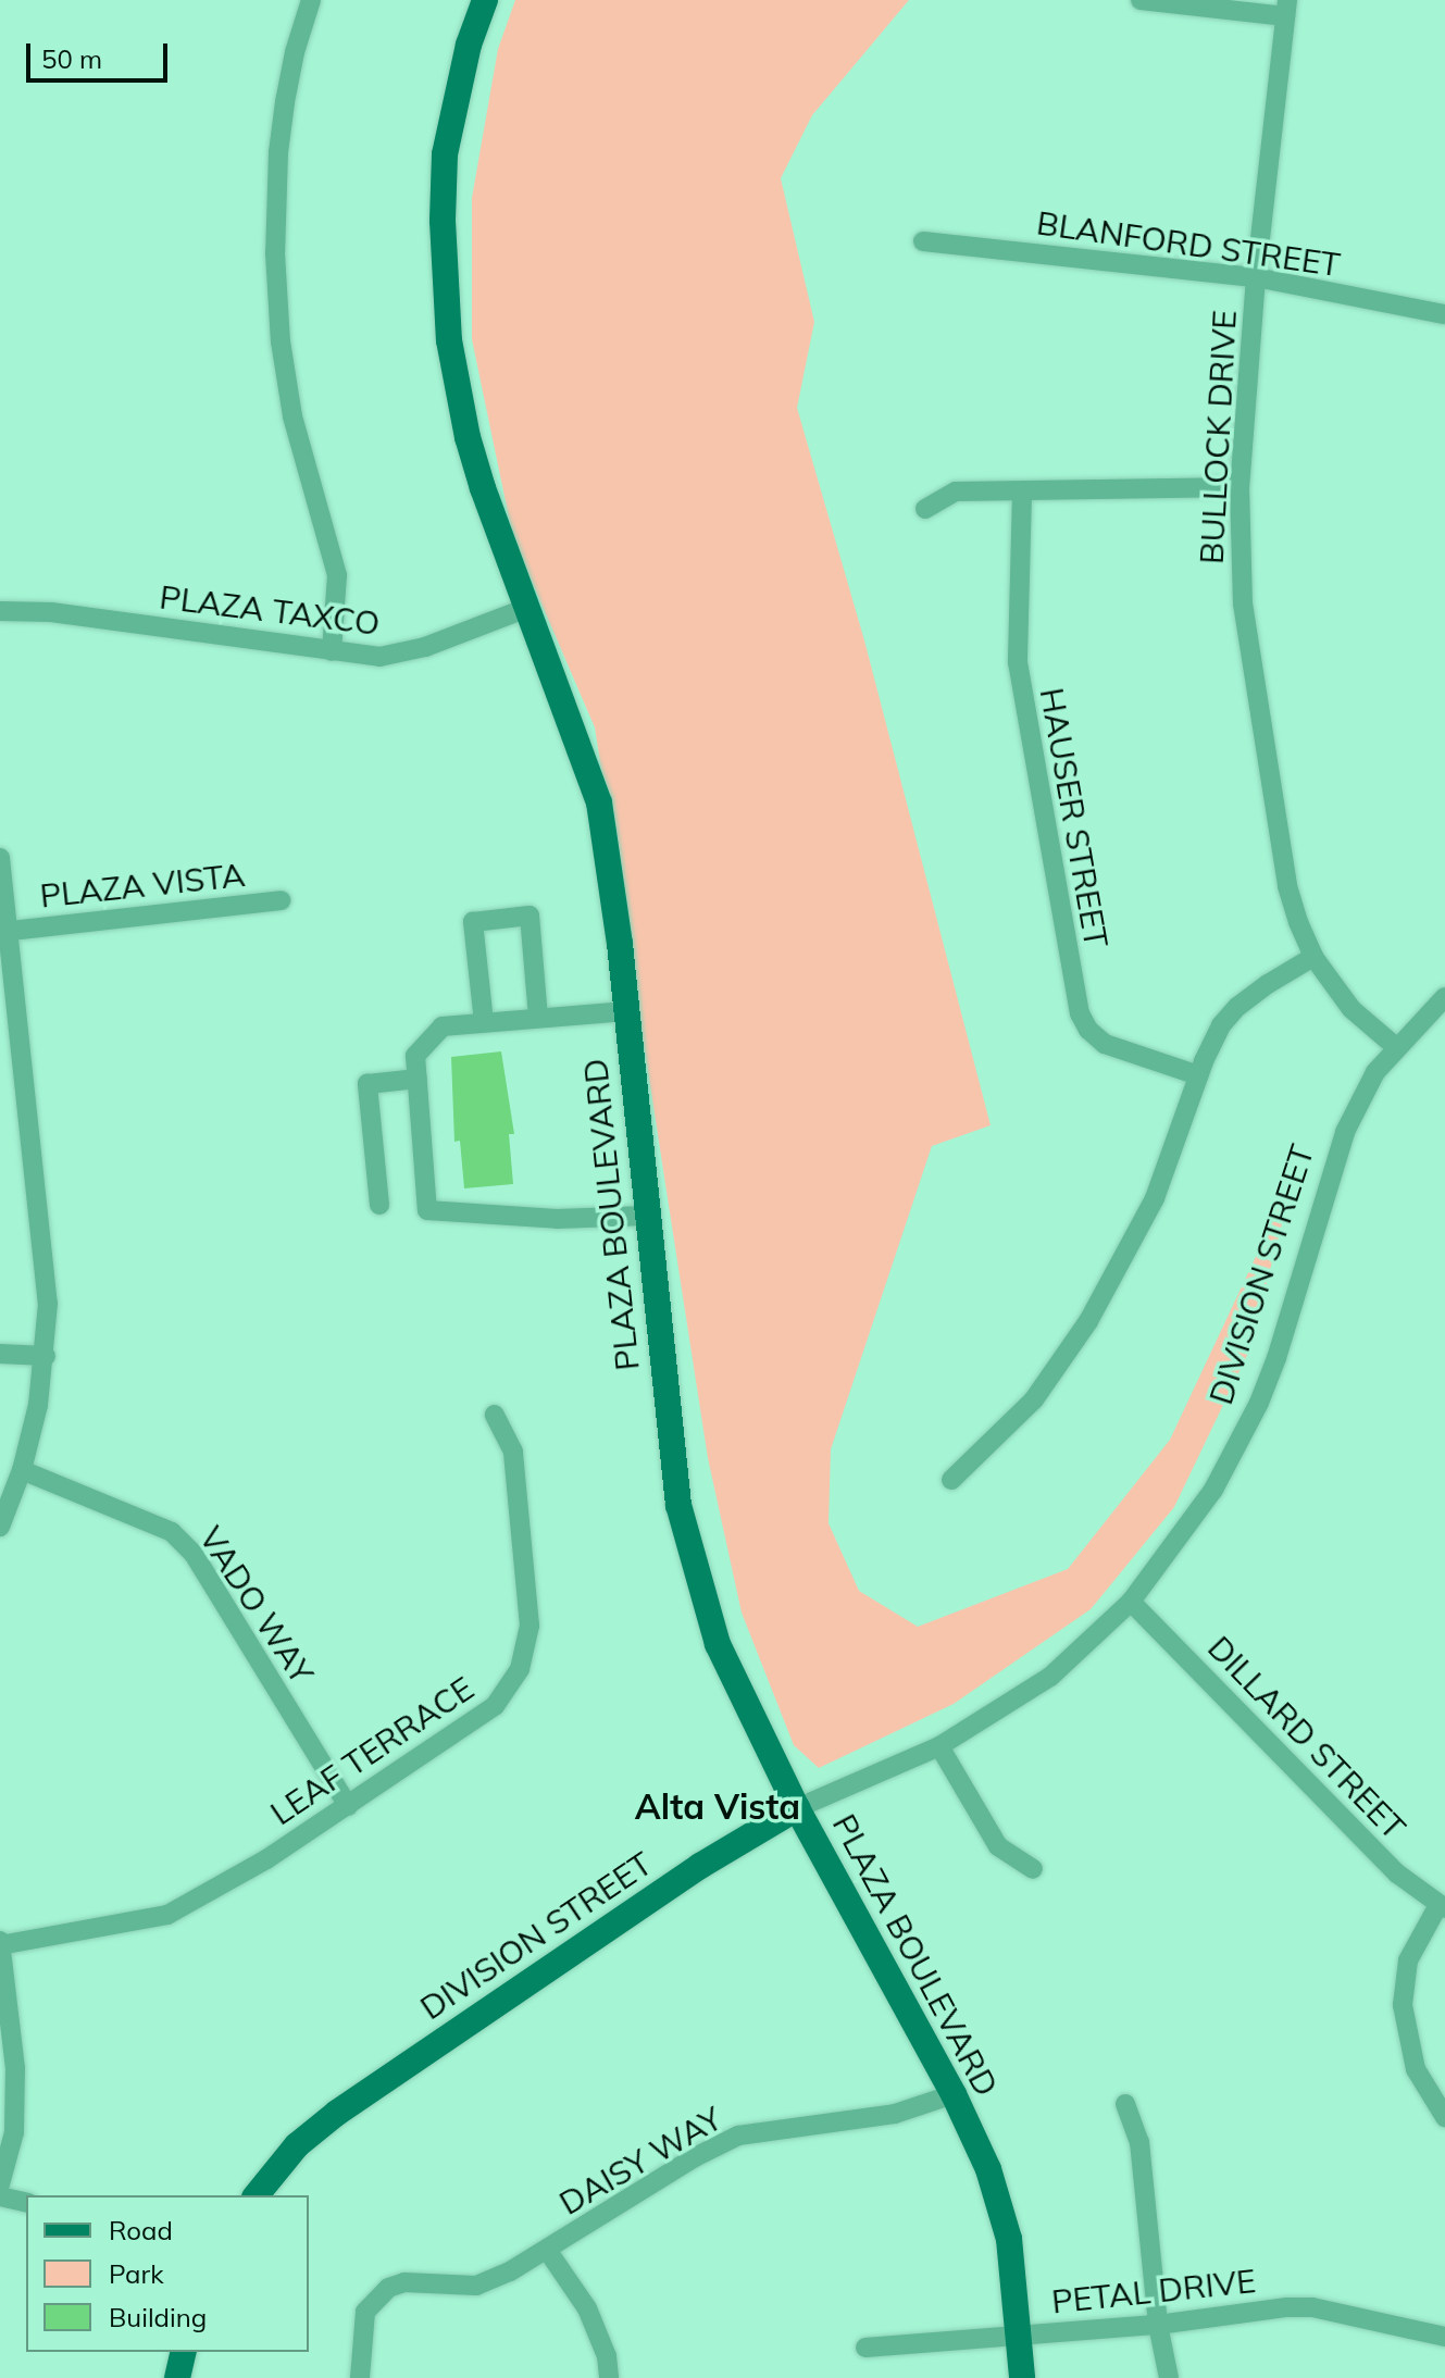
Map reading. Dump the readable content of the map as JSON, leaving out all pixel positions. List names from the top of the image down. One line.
{"streets":{"main road":["PLAZA BOULEVARD","DIVISION STREET"],"street":["BLANFORD STREET","BULLOCK DRIVE","PLAZA TAXCO","HAUSER STREET","PLAZA VISTA","VADO WAY","DILLARD STREET","LEAF TERRACE","DAISY WAY","PETAL DRIVE"]},"crossings":[["BLANFORD STREET","BULLOCK DRIVE"],["BULLOCK DRIVE","DIVISION STREET"],["PLAZA TAXCO","PLAZA BOULEVARD"],["PLAZA BOULEVARD","DIVISION STREET"],["PLAZA BOULEVARD","DAISY WAY"],["PLAZA BOULEVARD","PETAL DRIVE"],["DIVISION STREET","DILLARD STREET"],["VADO WAY","LEAF TERRACE"]],"districts":["Alta Vista"],"legend":["Road","Park","Building"],"scale_bar":"50 m"}
